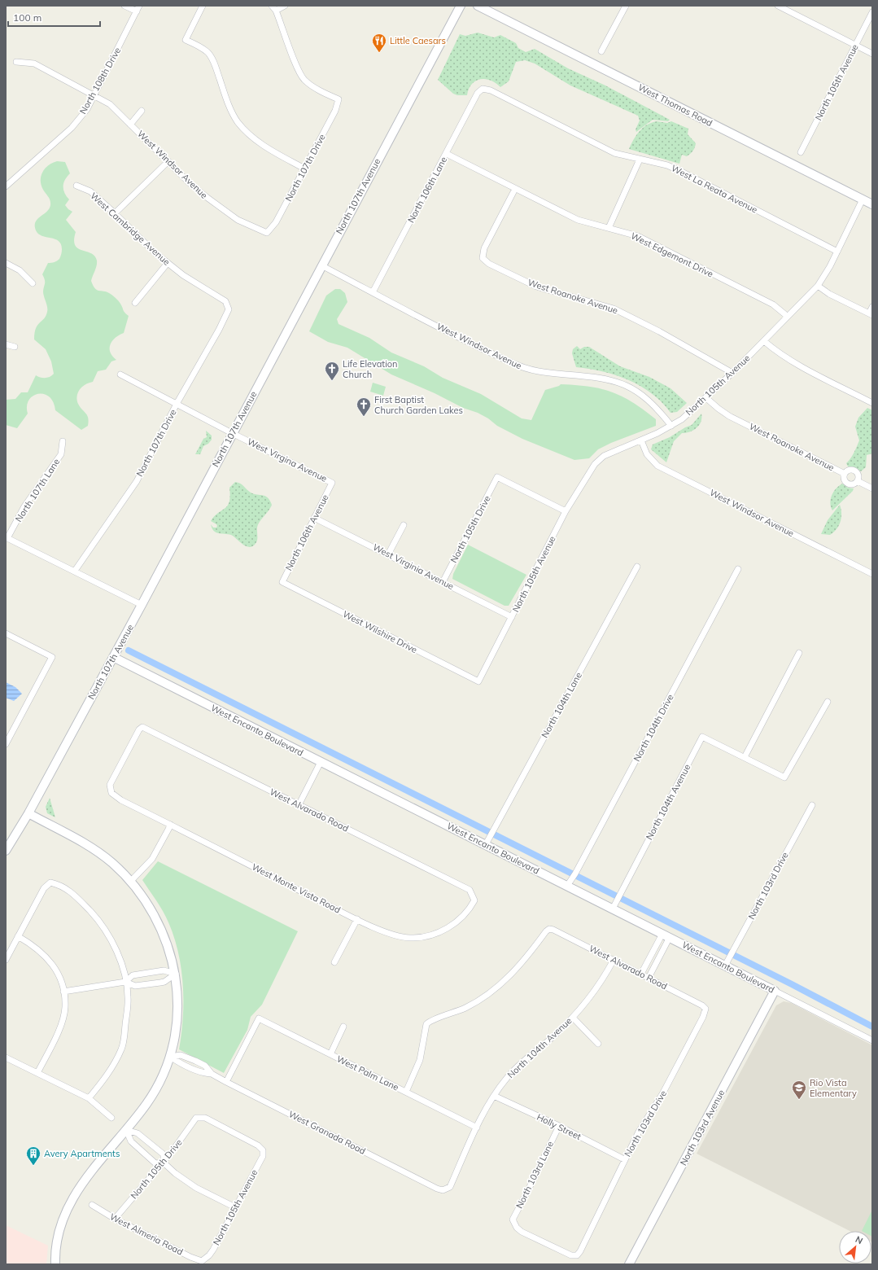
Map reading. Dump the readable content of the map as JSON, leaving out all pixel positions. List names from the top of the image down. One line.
{"streets":{"street":["North 108th Drive","North 105th Avenue","West Thomas Road","West Windsor Avenue","North 107th Drive","West La Reata Avenue","North 106th Lane","North 107th Avenue","West Cambridge Avenue","West Edgemont Drive","West Roanoke Avenue","West Virgina Avenue","North 107th Lane","North 105th Drive","North 106th Avenue","West Virginia Avenue","West Wilshire Drive","North 104th Lane","North 104th Drive","West Encanto Boulevard","North 104th Avenue","West Alvarado Road","North 103rd Drive","West Monte Vista Road","West Palm Lane","Holly Street","North 103rd Avenue","West Granada Road","North 103rd Lane","West Almeria Road"]},"crossings":[["North 108th Drive","West Windsor Avenue"],["North 105th Avenue","West Thomas Road"],["North 105th Avenue","West Windsor Avenue"],["North 105th Avenue","West La Reata Avenue"],["North 105th Avenue","West Edgemont Drive"],["North 105th Avenue","West Roanoke Avenue"],["North 105th Avenue","North 105th Drive"],["North 105th Avenue","West Virginia Avenue"],["North 105th Avenue","West Wilshire Drive"],["North 105th Avenue","West Almeria Road"],["West Windsor Avenue","North 107th Drive"],["West Windsor Avenue","North 106th Lane"],["West Windsor Avenue","North 107th Avenue"],["North 107th Drive","West Cambridge Avenue"],["North 107th Drive","West Virgina Avenue"],["West La Reata Avenue","North 106th Lane"],["North 106th Lane","West Edgemont Drive"],["North 107th Avenue","West Virgina Avenue"],["North 107th Avenue","West Encanto Boulevard"],["West Edgemont Drive","West Roanoke Avenue"],["West Virgina Avenue","North 106th Avenue"],["North 105th Drive","West Virginia Avenue"],["North 105th Drive","West Almeria Road"],["North 106th Avenue","West Virginia Avenue"],["North 106th Avenue","West Wilshire Drive"],["North 104th Lane","West Encanto Boulevard"],["North 104th Drive","West Encanto Boulevard"],["West Encanto Boulevard","North 104th Avenue"],["West Encanto Boulevard","North 103rd Drive"],["West Encanto Boulevard","North 103rd Avenue"],["North 104th Avenue","West Alvarado Road"],["North 104th Avenue","West Palm Lane"],["North 104th Avenue","Holly Street"],["North 104th Avenue","West Granada Road"],["West Alvarado Road","North 103rd Drive"],["West Alvarado Road","West Monte Vista Road"],["West Alvarado Road","West Palm Lane"],["North 103rd Drive","Holly Street"],["North 103rd Drive","North 103rd Lane"],["West Palm Lane","West Granada Road"],["Holly Street","North 103rd Lane"]],"places":{"restaurant":["Little Caesars"],"church":["Life Elevation Church","First Baptist Church Garden Lakes"],"school or university":["Rio Vista Elementary"],"building":["Avery Apartments"]},"scale_bar":"100 m","north":"top right"}
